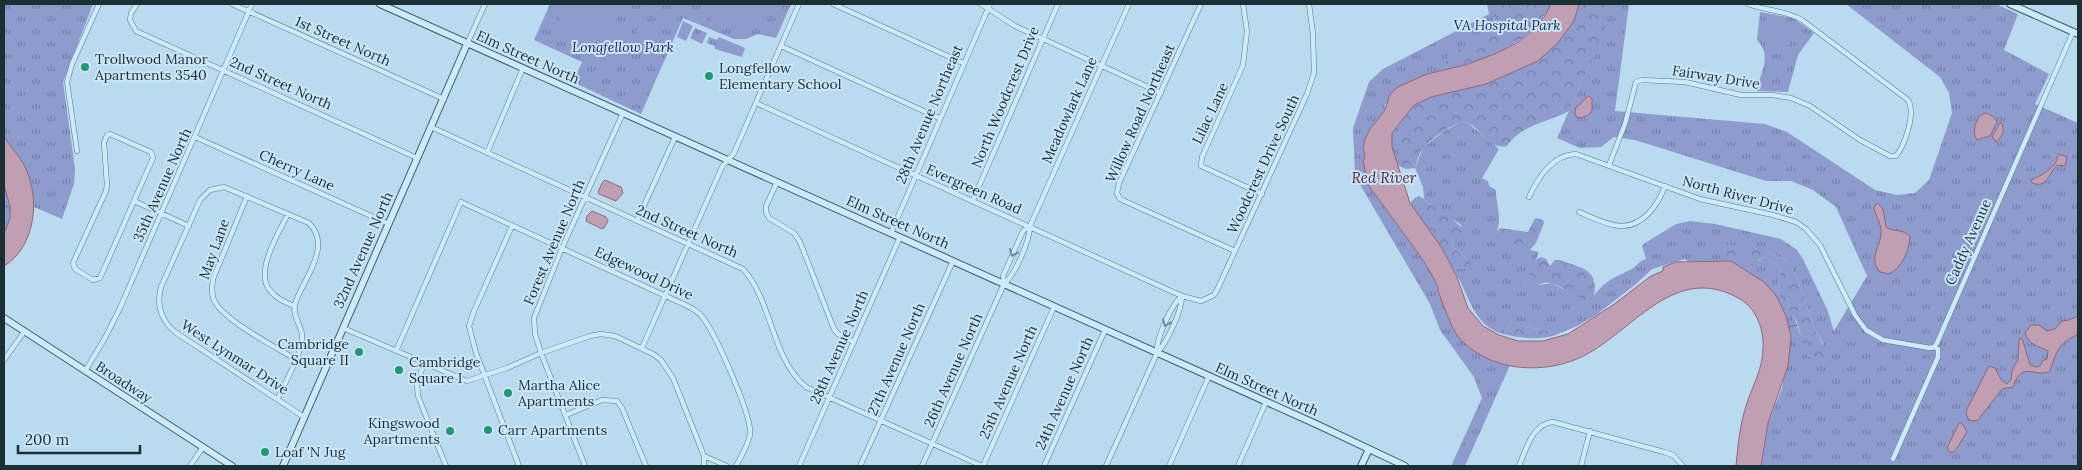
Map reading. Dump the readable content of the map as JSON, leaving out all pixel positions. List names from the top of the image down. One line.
{"streets":{"street":["1st Street North","Elm Street North","Fairway Drive","2nd Street North","North Woodcrest Drive","Meadowlark Lane","Willow Road Northeast","Lilac Lane","28th Avenue Northeast","Woodcrest Drive South","Cherry Lane","35th Avenue North","Evergreen Road","North River Drive","Forest Avenue North","Caddy Avenue","May Lane","32nd Avenue North","Edgewood Drive","28th Avenue North","West Lynmar Drive","27th Avenue North","26th Avenue North","Broadway","25th Avenue North","24th Avenue North"]},"crossings":[["1st Street North","35th Avenue North"],["1st Street North","32nd Avenue North"],["Elm Street North","Meadowlark Lane"],["Elm Street North","28th Avenue Northeast"],["Elm Street North","Forest Avenue North"],["Elm Street North","32nd Avenue North"],["Elm Street North","28th Avenue North"],["Elm Street North","27th Avenue North"],["Elm Street North","26th Avenue North"],["Elm Street North","25th Avenue North"],["Elm Street North","24th Avenue North"],["Fairway Drive","North River Drive"],["2nd Street North","35th Avenue North"],["2nd Street North","Forest Avenue North"],["2nd Street North","32nd Avenue North"],["2nd Street North","28th Avenue North"],["2nd Street North","27th Avenue North"],["2nd Street North","26th Avenue North"],["2nd Street North","25th Avenue North"],["North Woodcrest Drive","Evergreen Road"],["Meadowlark Lane","Evergreen Road"],["Meadowlark Lane","26th Avenue North"],["Willow Road Northeast","Woodcrest Drive South"],["Lilac Lane","Woodcrest Drive South"],["28th Avenue Northeast","Evergreen Road"],["Woodcrest Drive South","Evergreen Road"],["Cherry Lane","35th Avenue North"],["Cherry Lane","32nd Avenue North"],["35th Avenue North","Broadway"],["North River Drive","Caddy Avenue"],["Forest Avenue North","Edgewood Drive"],["May Lane","West Lynmar Drive"],["32nd Avenue North","West Lynmar Drive"]],"water":["Red River"],"parks":["VA Hospital Park","Longfellow Park"],"places":["Trollwood Manor Apartments 3540","Longfellow Elementary School","Cambridge Square II","Cambridge Square I","Martha Alice Apartments","Carr Apartments","Kingswood Apartments","Loaf 'N Jug"],"scale_bar":"200 m"}
